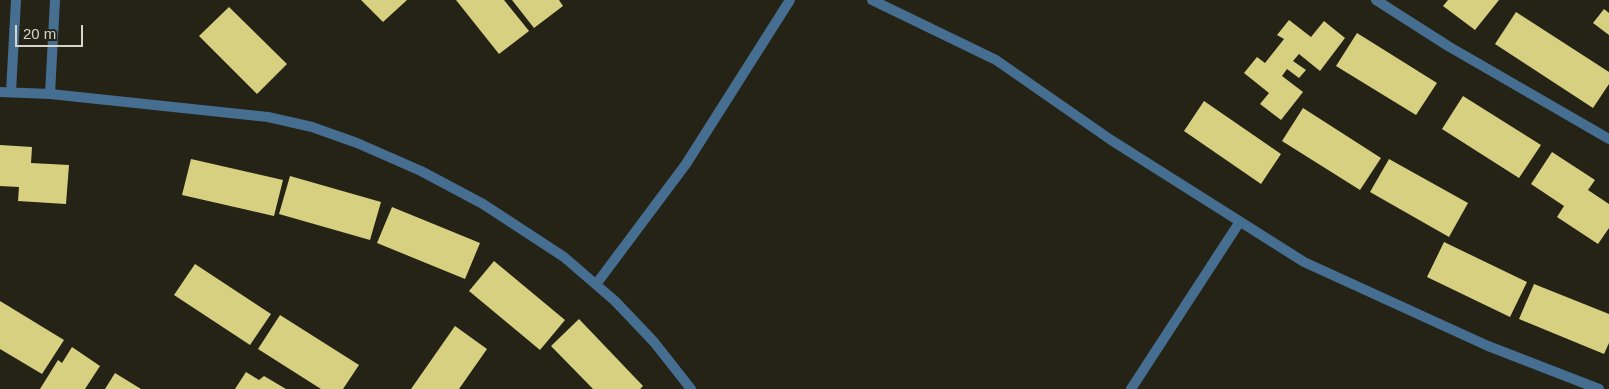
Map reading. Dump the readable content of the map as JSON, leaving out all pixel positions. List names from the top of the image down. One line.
{"scale_bar":"20 m"}
